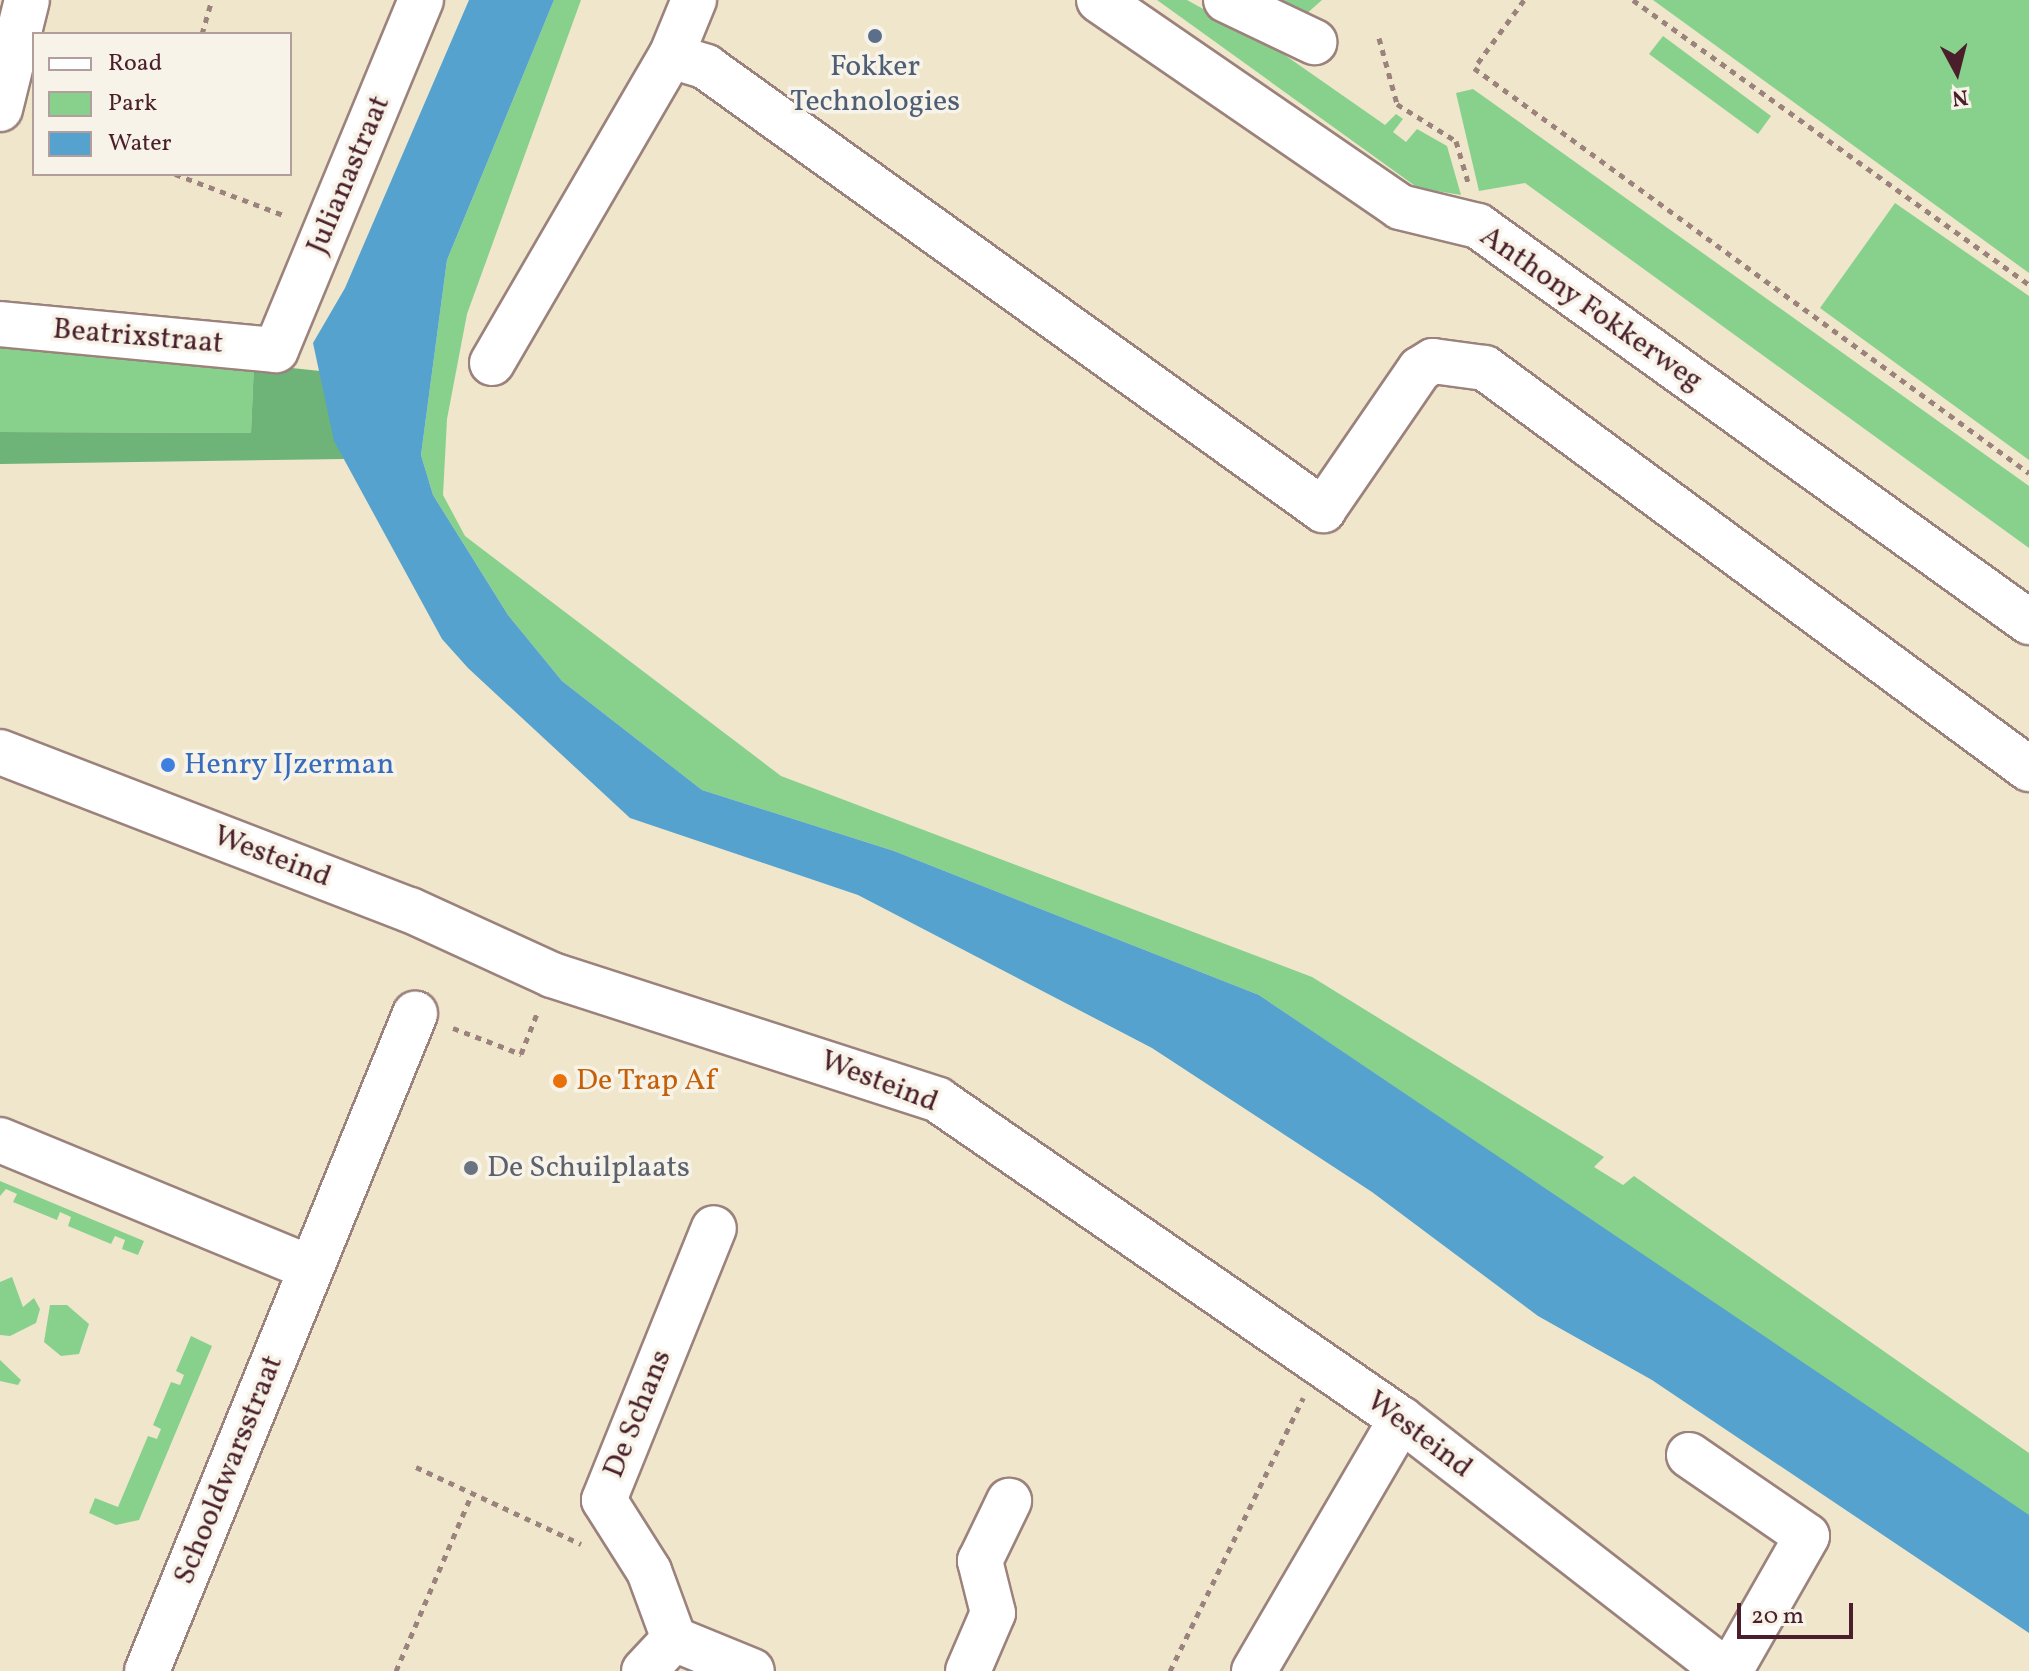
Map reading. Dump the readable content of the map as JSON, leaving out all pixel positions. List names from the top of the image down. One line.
{"streets":{"street":["Julianastraat","Anthony Fokkerweg","Beatrixstraat","Westeind","De Schans","Schooldwarsstraat"]},"crossings":[["Julianastraat","Beatrixstraat"]],"places":["Fokker Technologies","Henry IJzerman","De Trap Af","De Schuilplaats"],"legend":["Road","Park","Water"],"scale_bar":"20 m","north":"bottom"}
